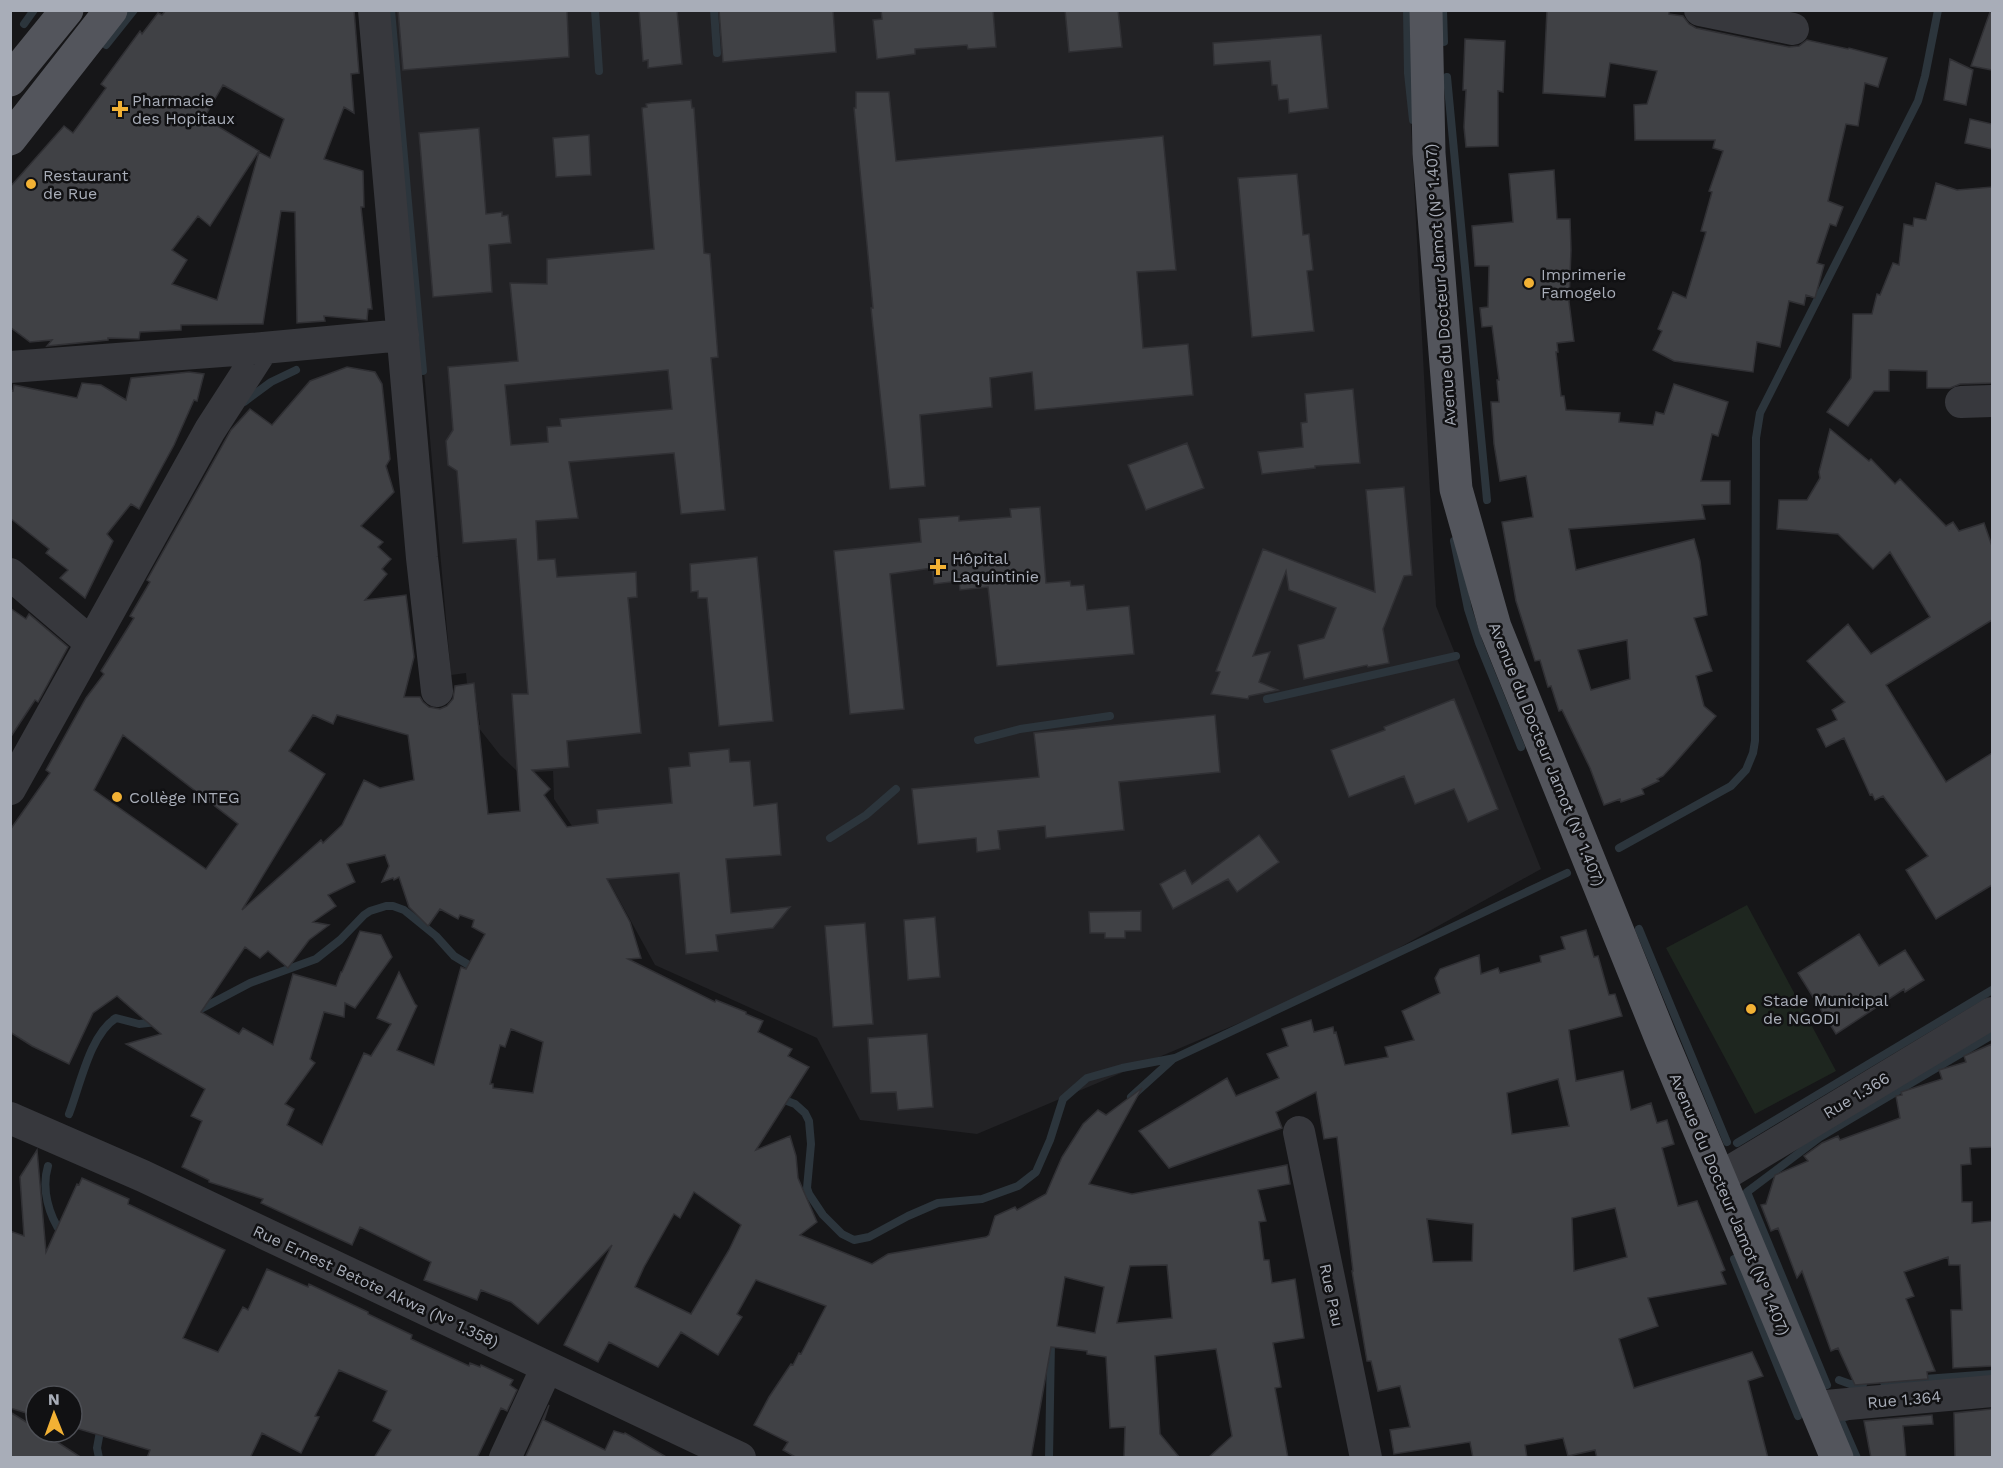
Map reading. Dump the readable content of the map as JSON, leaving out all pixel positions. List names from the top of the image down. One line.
{"streets":{"main road":["Avenue du Docteur Jamot (N° 1.407)"],"street":["Rue 1.366","Rue Ernest Betote Akwa (N° 1.358)","Rue Pau","Rue 1.364"]},"crossings":[["Avenue du Docteur Jamot (N° 1.407)","Rue 1.366"],["Avenue du Docteur Jamot (N° 1.407)","Rue 1.364"]],"places":{"health":["Pharmacie des Hopitaux","Hôpital Laquintinie"],"other":["Restaurant de Rue","Imprimerie Famogelo","Collège INTEG","Stade Municipal de NGODI"]},"north":"top"}
